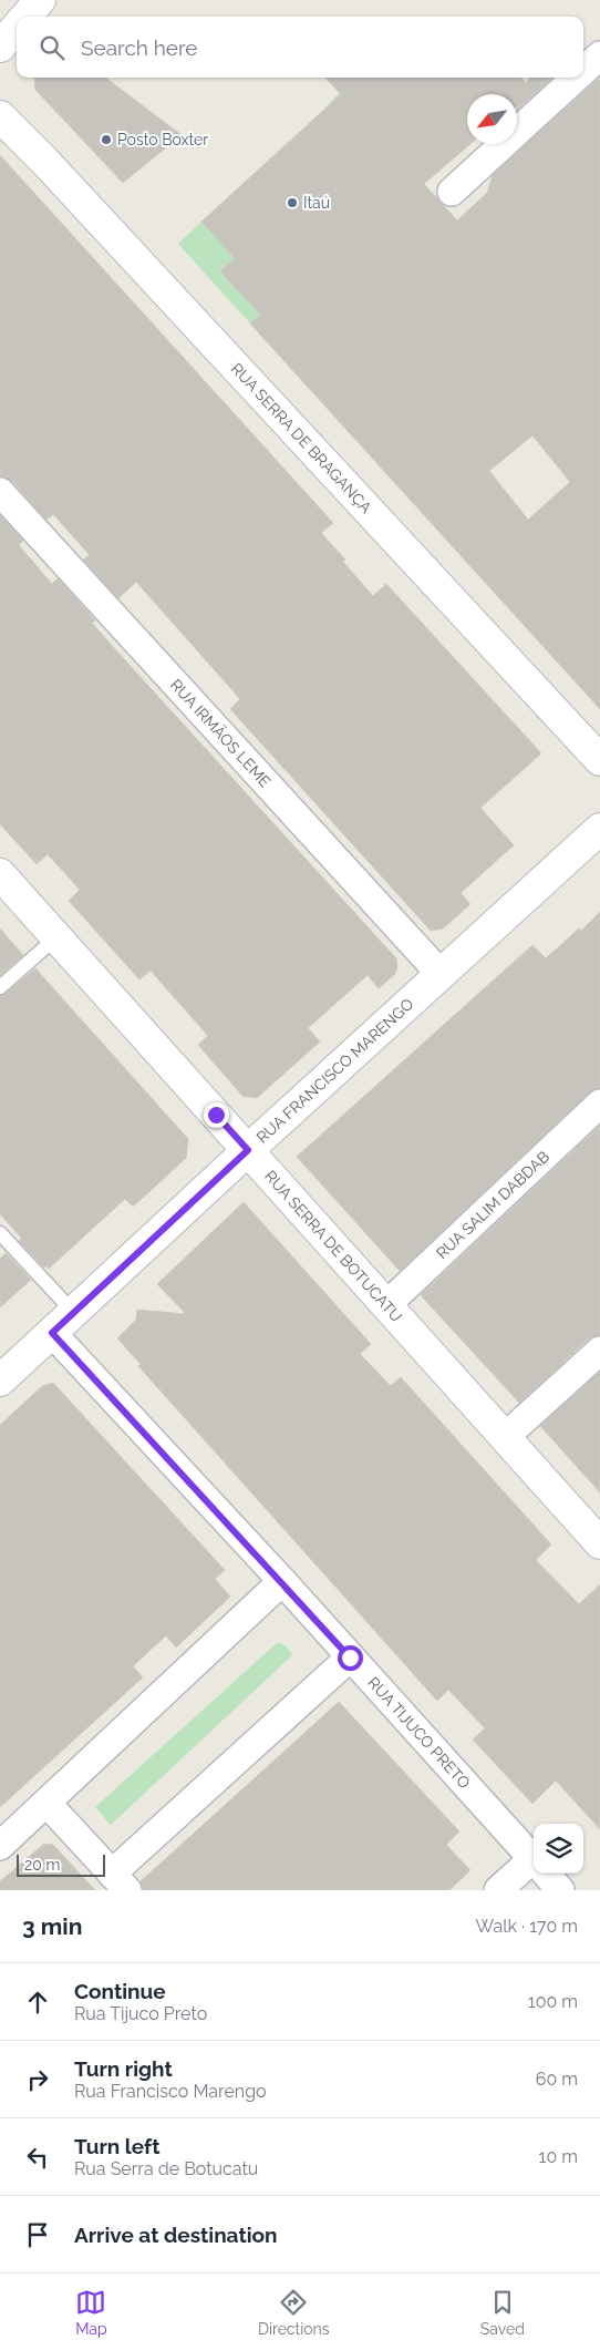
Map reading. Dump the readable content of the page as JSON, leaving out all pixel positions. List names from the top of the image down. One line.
{"streets":{"street":["RUA SERRA DE BRAGANÇA","RUA IRMÃOS LEME","RUA FRANCISCO MARENGO","RUA SALIM DABDAB","RUA SERRA DE BOTUCATU","RUA TIJUCO PRETO"]},"crossings":[["RUA IRMÃOS LEME","RUA FRANCISCO MARENGO"],["RUA FRANCISCO MARENGO","RUA SERRA DE BOTUCATU"],["RUA FRANCISCO MARENGO","RUA TIJUCO PRETO"],["RUA SALIM DABDAB","RUA SERRA DE BOTUCATU"]],"places":["Posto Boxter","Itaú"],"scale_bar":"20 m","north":"bottom left","page":{"search":"Search here","scale":"20 m","heading":["3 min","Walk · 170 m"],"list":[["Continue","Rua Tijuco Preto","100 m"],["Turn right","Rua Francisco Marengo","60 m"],["Turn left","Rua Serra de Botucatu","10 m"],"Arrive at destination"],"nav":["Map","Directions","Saved"]}}
